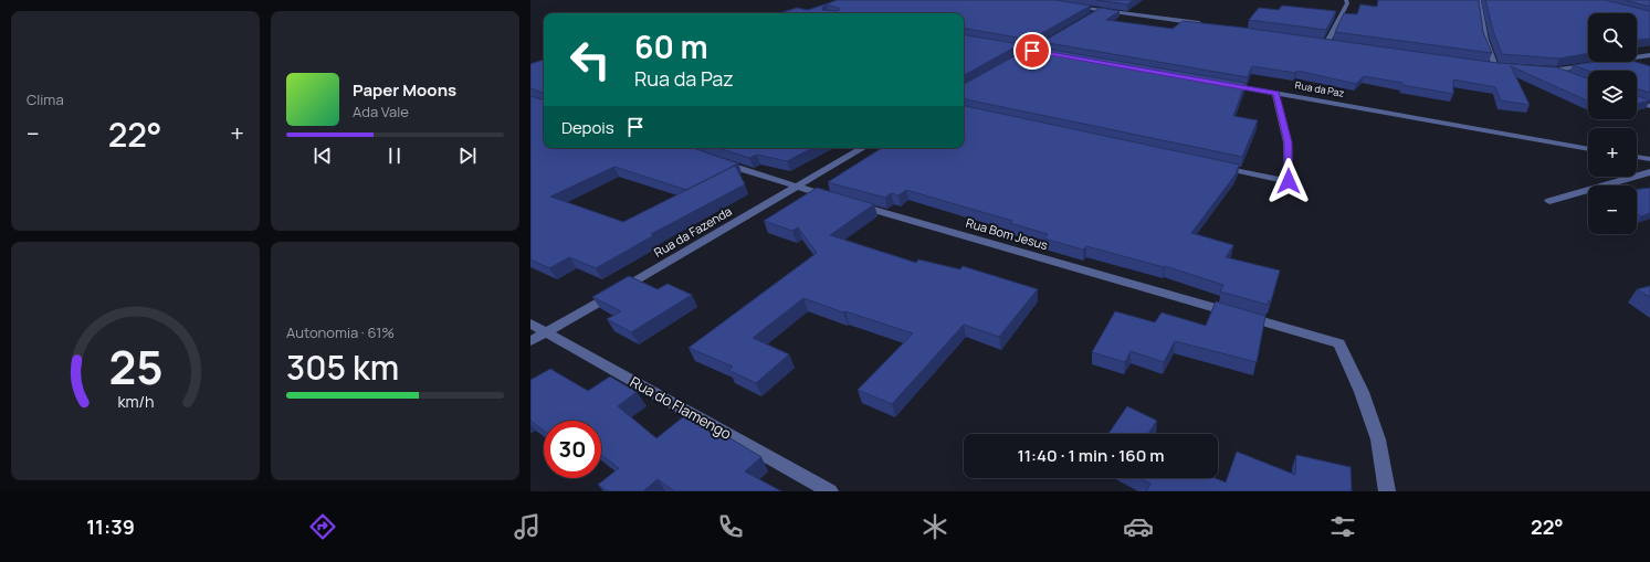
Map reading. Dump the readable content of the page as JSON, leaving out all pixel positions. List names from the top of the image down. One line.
{"streets":{"street":["Rua da Paz","Rua da Fazenda","Rua Bom Jesus","Rua do Flamengo"]},"crossings":[["Rua da Fazenda","Rua Bom Jesus"],["Rua da Fazenda","Rua do Flamengo"]],"page":{"tile":["Clima",["Autonomia · 61%","305 km"]],"map_buttons":["+","−"],"turn":["60 m","Rua da Paz"],"song":["Paper Moons","Ada Vale"],"then":"Depois","heat":["−","22°","+"],"limit":"30","trip":"11:40 · 1 min · 160 m","tabs":["11:39","22°"],"gauge":["25","km/h"]}}
